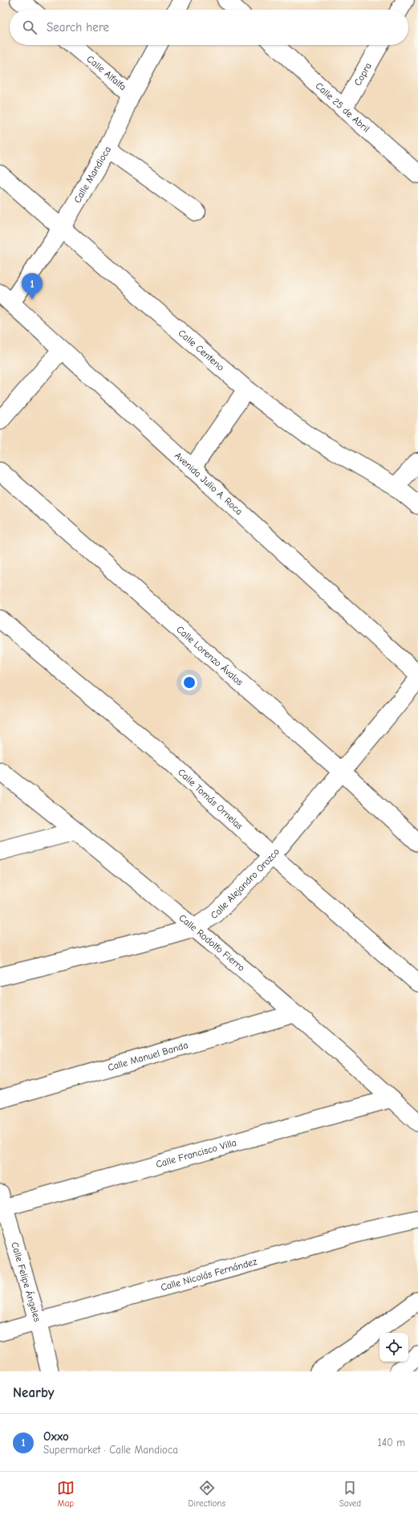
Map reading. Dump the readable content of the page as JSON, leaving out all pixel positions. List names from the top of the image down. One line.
{"streets":{"street":["Calle Alfalfa","Copra","Calle 25 de Abril","Calle Mandioca","Calle Centeno","Avenida Julio A. Roca","Calle Lorenzo Ávalos","Calle Tomás Ornelas","Calle Alejandro Orozco","Calle Rodolfo Fierro","Calle Manuel Banda","Calle Francisco Villa","Calle Nicolás Fernández","Calle Felipe Ángeles"]},"crossings":[["Calle Alfalfa","Calle Mandioca"],["Copra","Calle 25 de Abril"],["Calle Mandioca","Calle Centeno"],["Calle Mandioca","Avenida Julio A. Roca"],["Calle Lorenzo Ávalos","Calle Alejandro Orozco"],["Calle Tomás Ornelas","Calle Alejandro Orozco"],["Calle Alejandro Orozco","Calle Rodolfo Fierro"],["Calle Rodolfo Fierro","Calle Manuel Banda"],["Calle Rodolfo Fierro","Calle Francisco Villa"],["Calle Francisco Villa","Calle Felipe Ángeles"],["Calle Nicolás Fernández","Calle Felipe Ángeles"]],"page":{"search":"Search here","pins":"1","heading":"Nearby","list":[{"mark":"1","name":"Oxxo","note":"Supermarket · Calle Mandioca","value":"140 m"}],"nav":["Map","Directions","Saved"]}}
